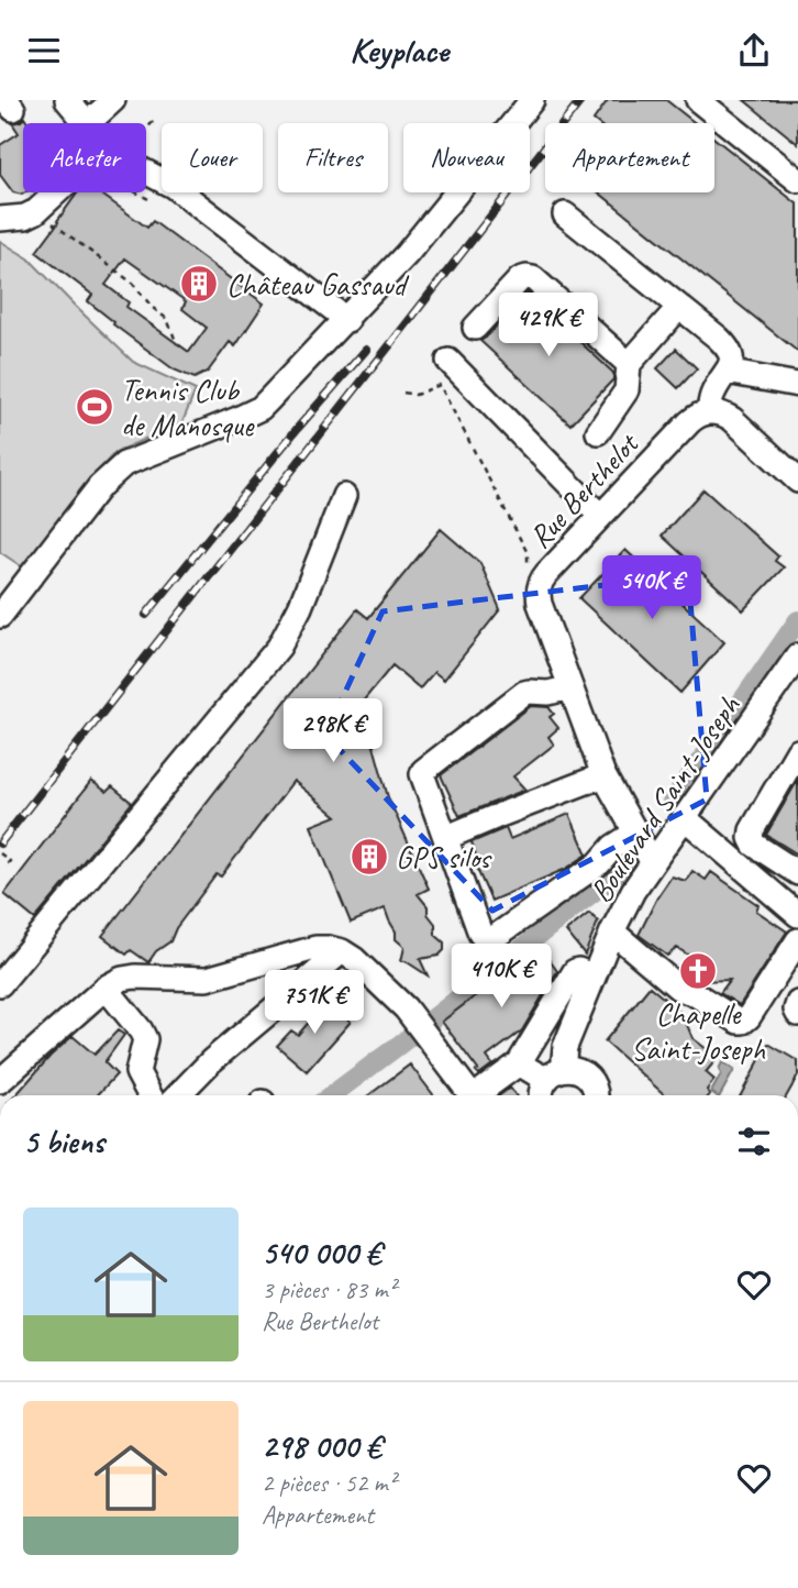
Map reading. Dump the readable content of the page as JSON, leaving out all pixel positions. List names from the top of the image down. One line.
{"streets":{"street":["Rue Berthelot","Boulevard Saint-Joseph"]},"crossings":[["Rue Berthelot","Boulevard Saint-Joseph"]],"places":{"building":["Château Gassaud","GPS silos"],"sports":["Tennis Club de Manosque"],"church":["Chapelle Saint-Joseph"]},"page":{"header":"Keyplace","chip":["Acheter","Louer","Filtres","Nouveau","Appartement"],"price":["429K €","540K €","298K €","410K €","751K €"],"heading":"5 biens","list":[{"name":"540 000 €","note":"3 pièces · 83 m² · Rue Berthelot"},{"name":"298 000 €","note":"2 pièces · 52 m² · Appartement"}]}}
